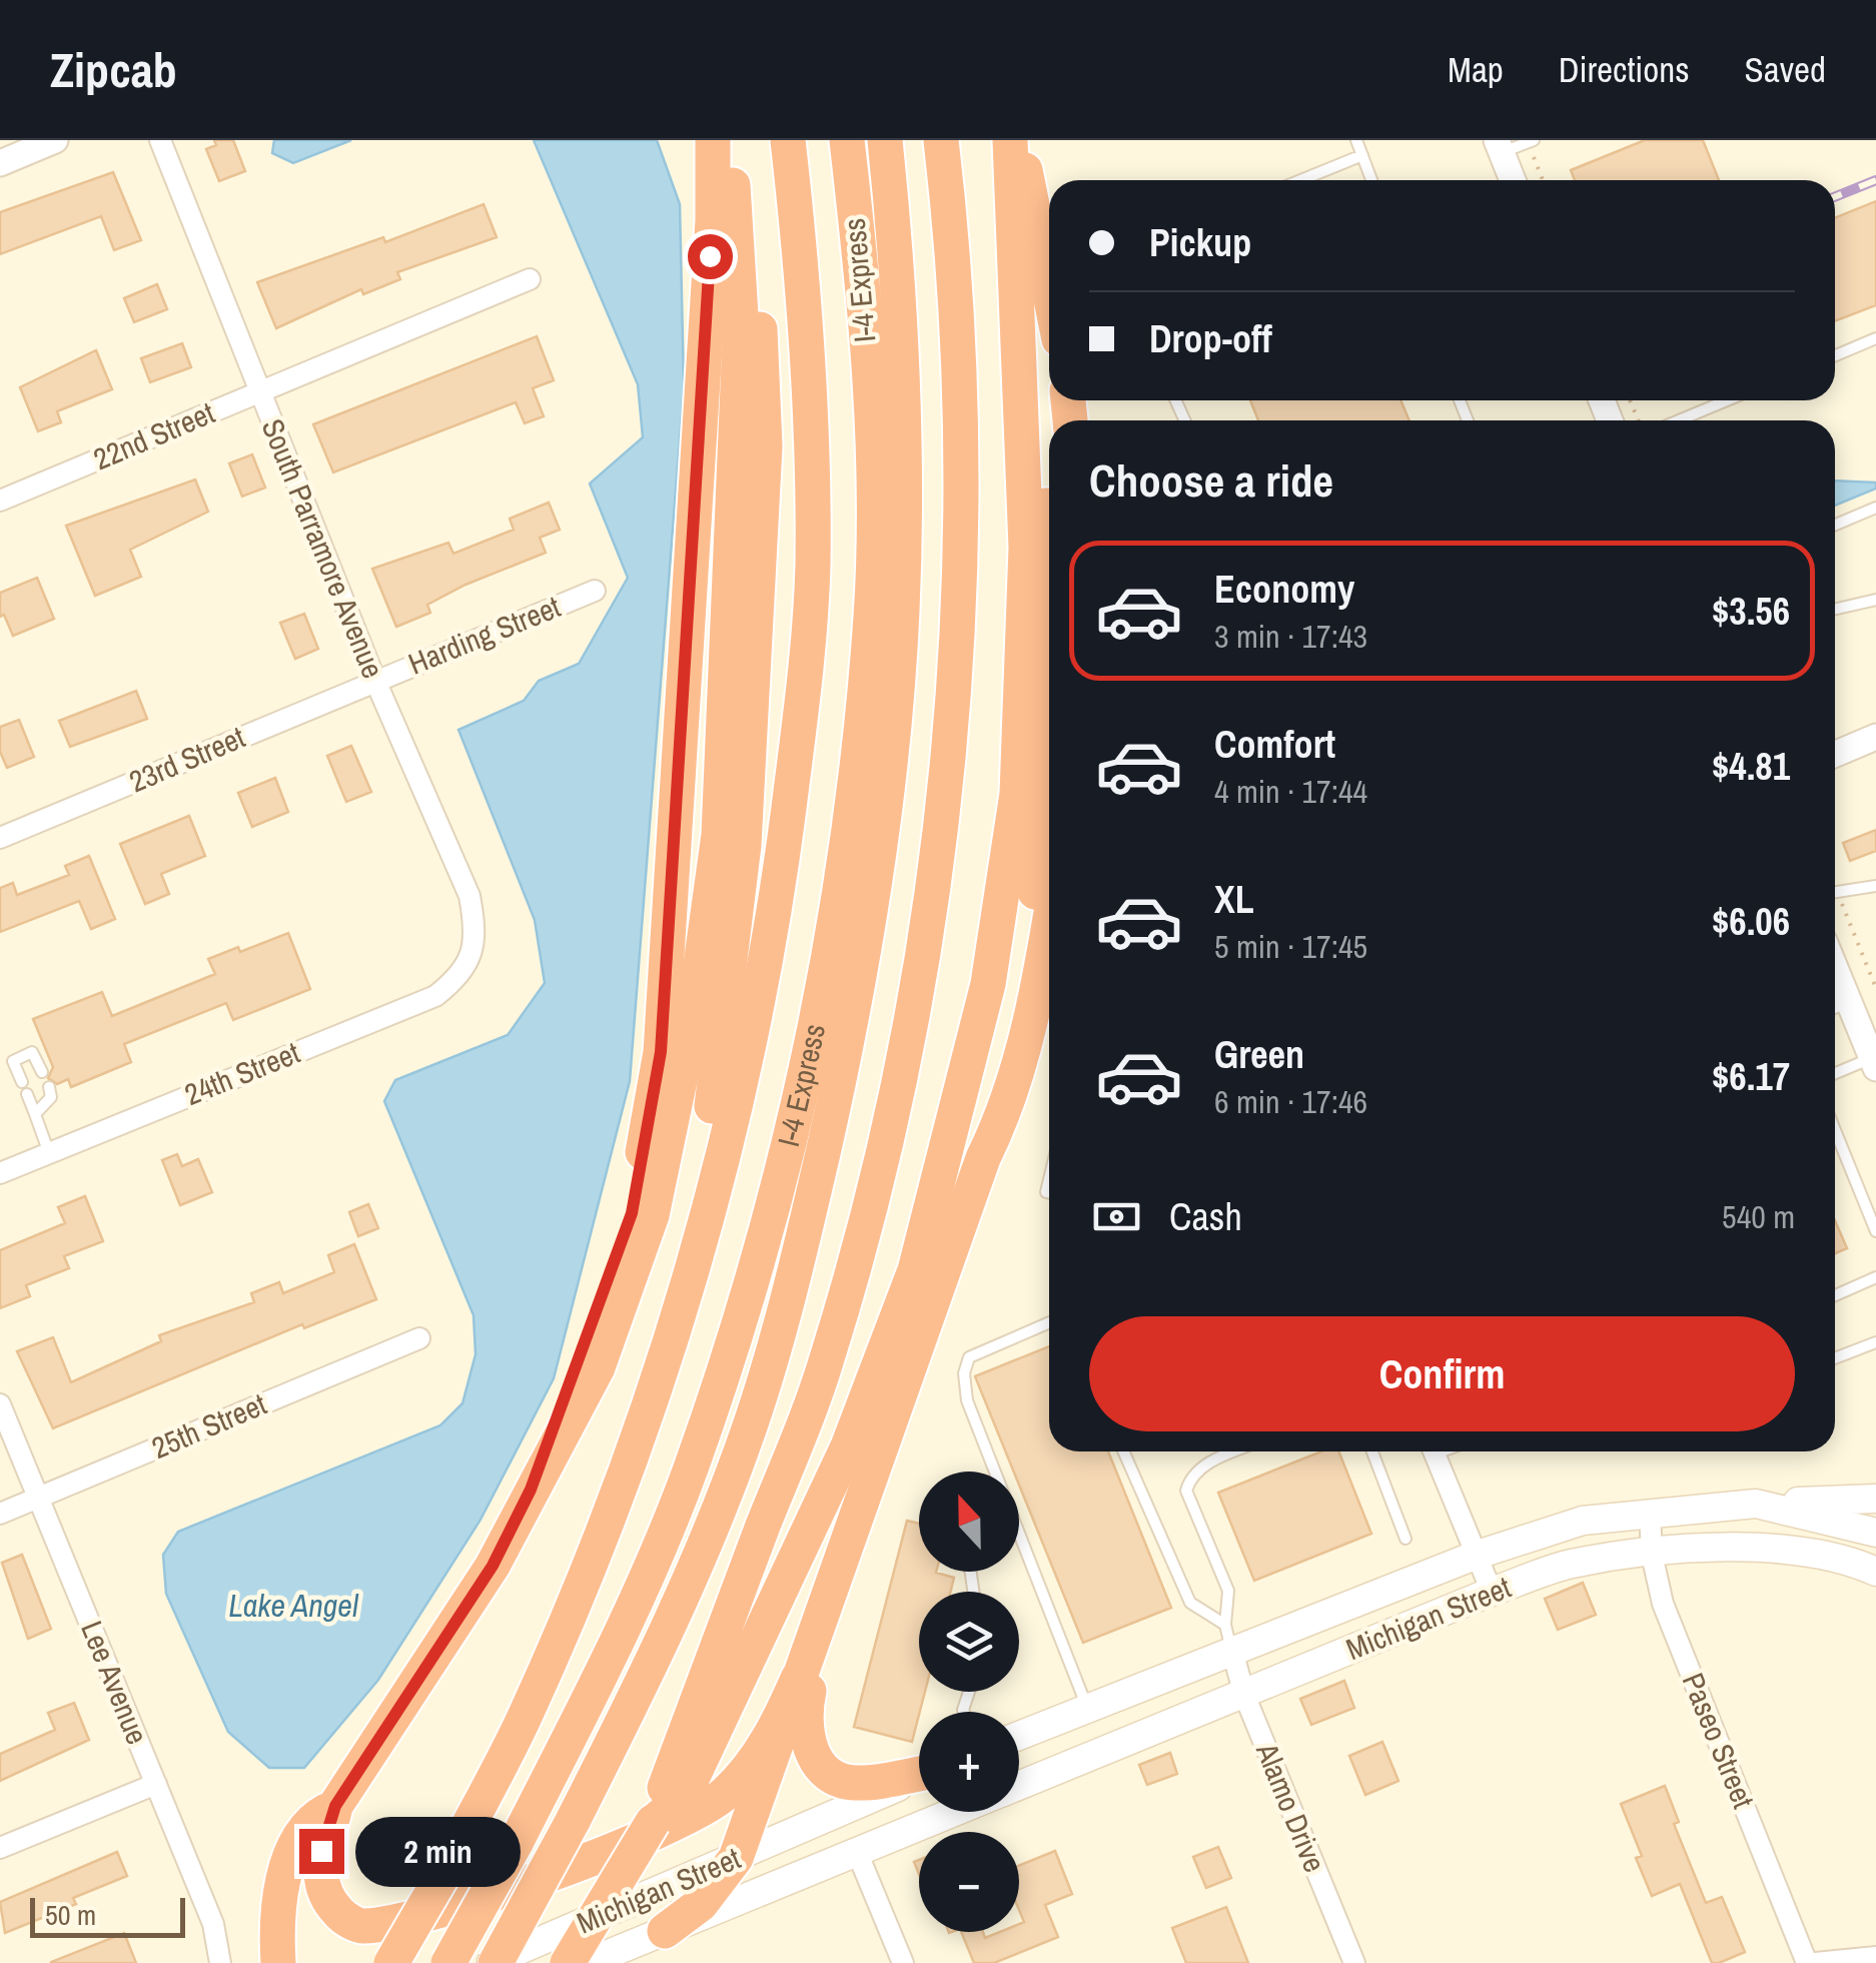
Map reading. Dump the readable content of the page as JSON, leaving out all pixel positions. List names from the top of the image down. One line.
{"streets":{"highway":["I-4 Express"],"main road":["Michigan Street"],"street":["22nd Street","South Parramore Avenue","Harding Street","23rd Street","24th Street","25th Street","Lee Avenue","Paseo Street","Alamo Drive"]},"crossings":[["I-4 Express","Michigan Street"],["22nd Street","South Parramore Avenue"],["South Parramore Avenue","Harding Street"],["South Parramore Avenue","23rd Street"],["South Parramore Avenue","24th Street"],["Harding Street","23rd Street"],["25th Street","Lee Avenue"],["Michigan Street","Paseo Street"],["Michigan Street","Alamo Drive"]],"water":["Lake Angel"],"scale_bar":"50 m","north":"top","page":{"header":"Zipcab","nav":["Map","Directions","Saved"],"banner":["Pickup","Drop-off"],"heading":"Choose a ride","list":[{"name":"Economy","note":"3 min · 17:43","value":"$3.56"},{"name":"Comfort","note":"4 min · 17:44","value":"$4.81"},{"name":"XL","note":"5 min · 17:45","value":"$6.06"},{"name":"Green","note":"6 min · 17:46","value":"$6.17"}],"pay":["Cash","540 m"],"buttons":"Confirm","map_buttons":["+","−"],"bubble":"2 min","scale":"50 m"}}
